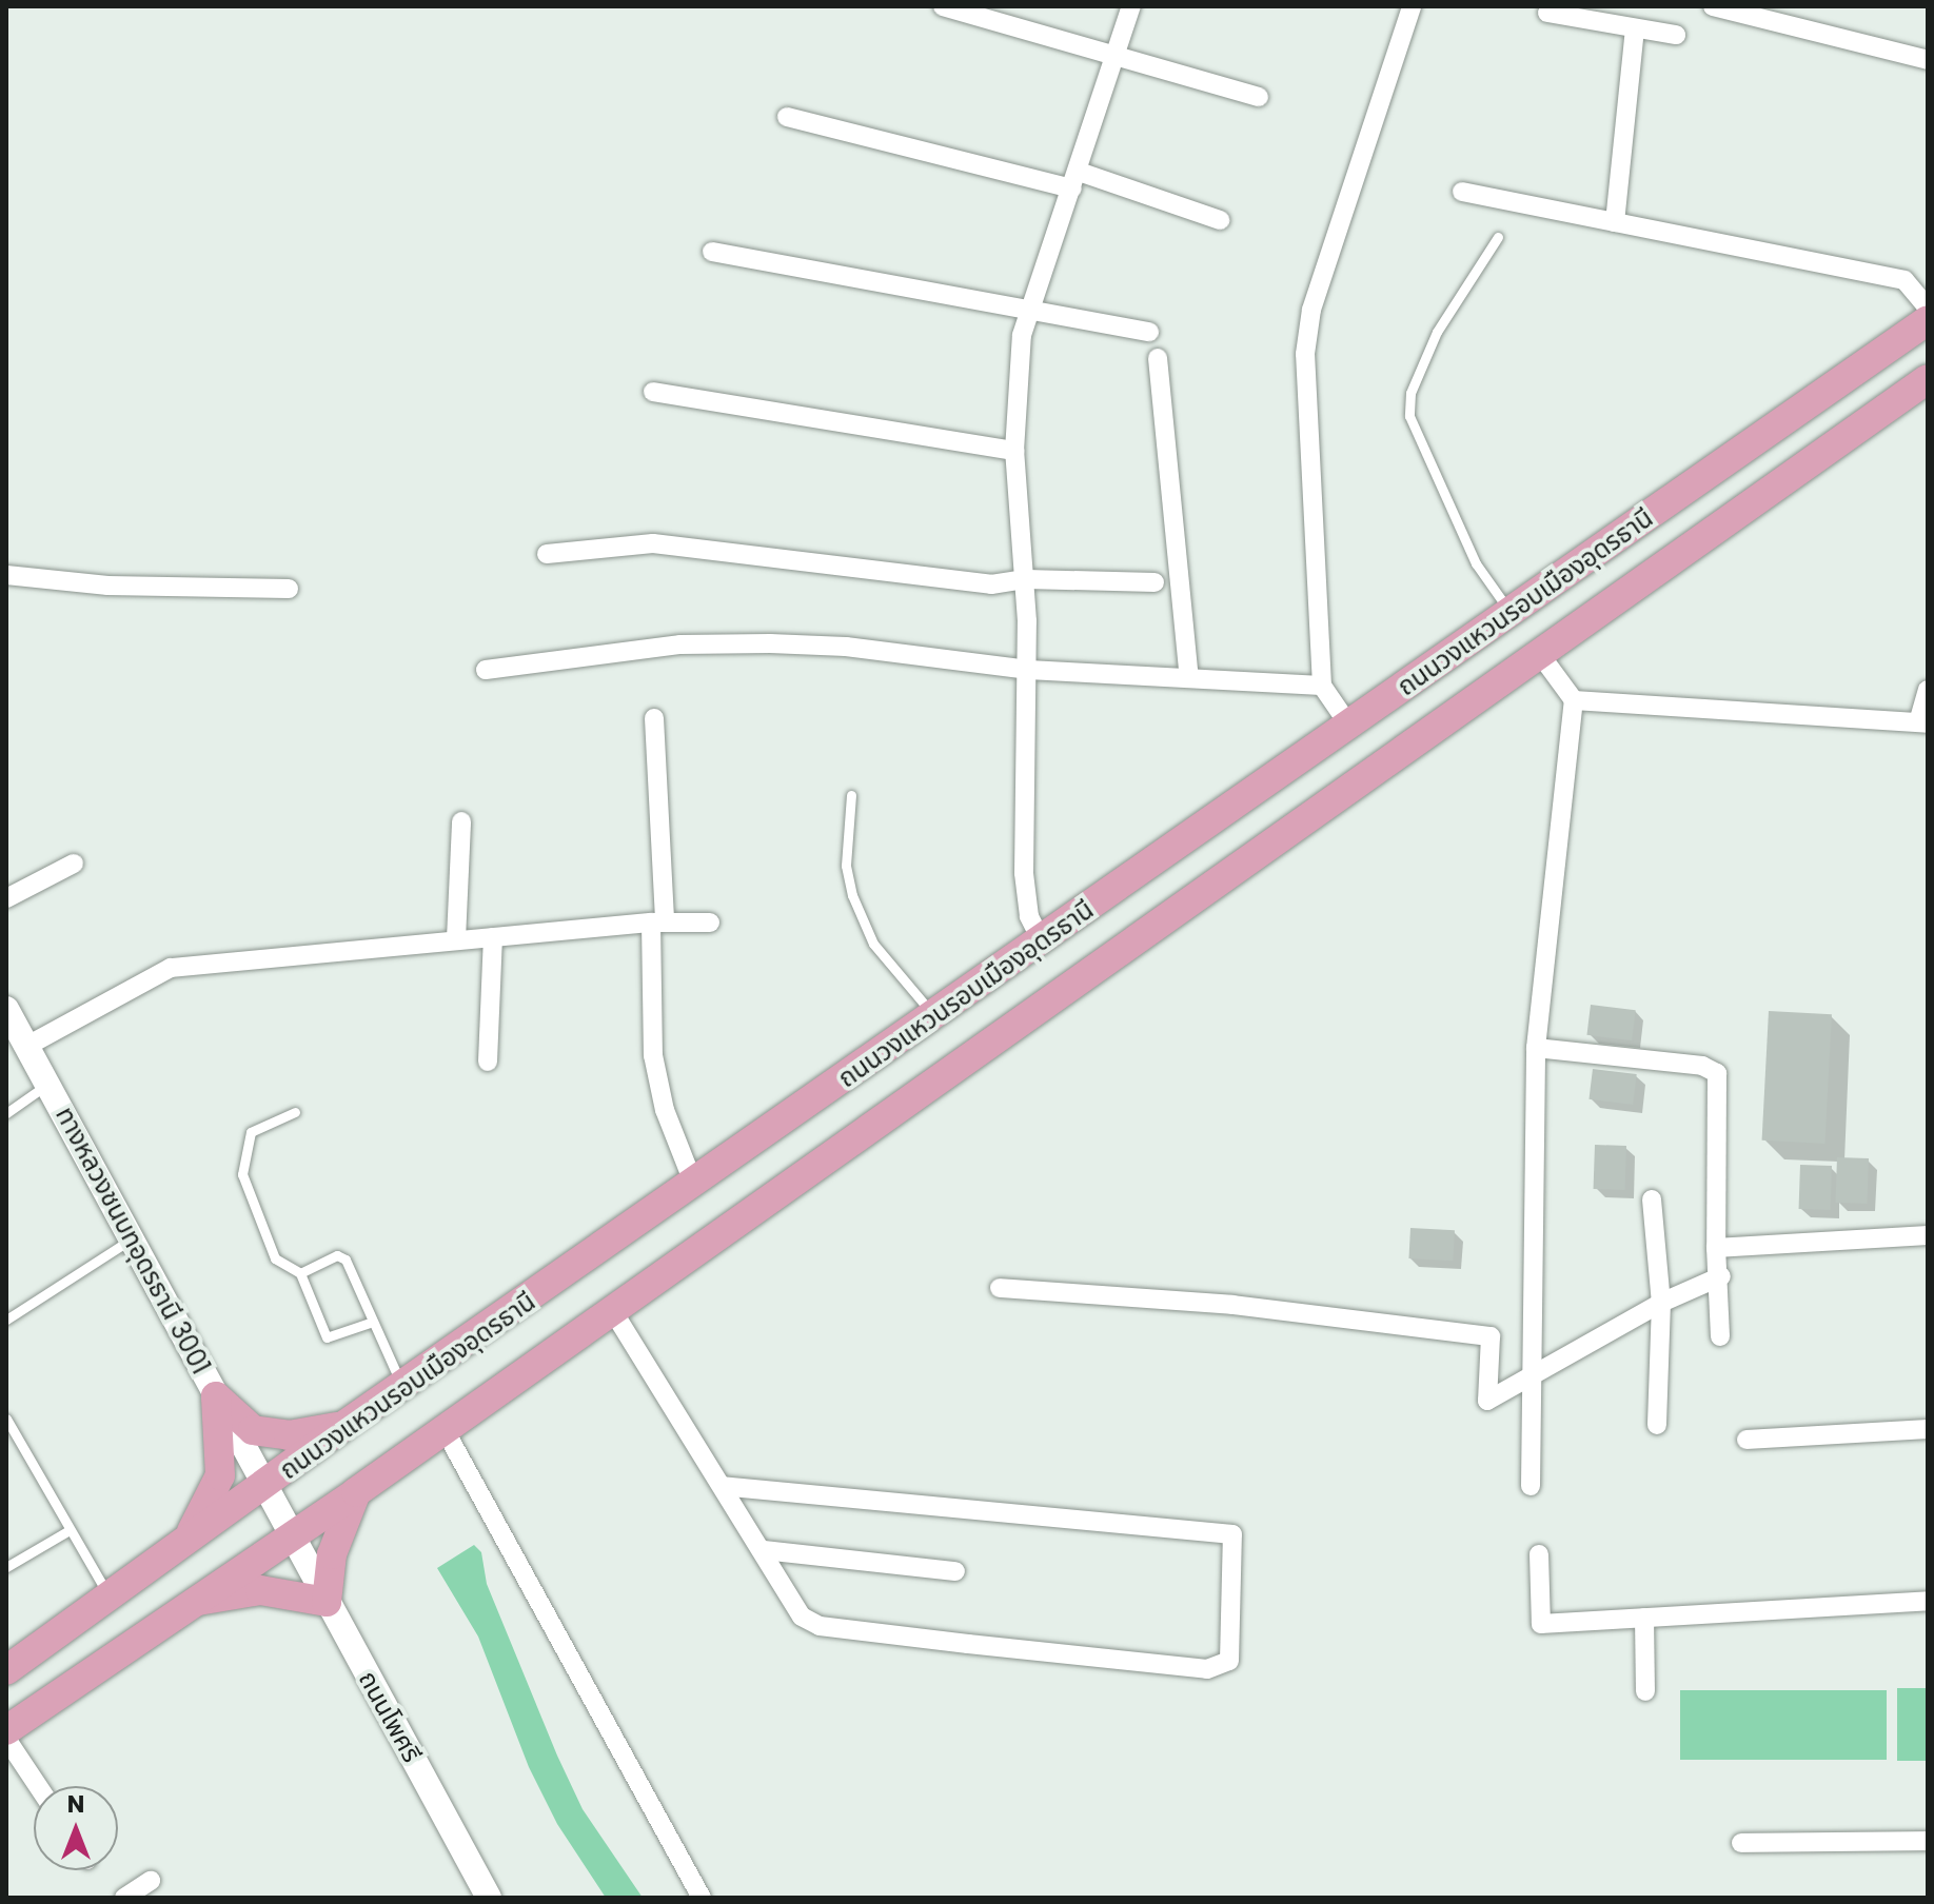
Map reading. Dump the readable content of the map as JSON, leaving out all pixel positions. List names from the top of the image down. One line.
{"streets":{"main road":["ถนนวงแหวนรอบเมืองอุดรธานี"],"street":["ทางหลวงชนบทอุดรธานี 3001","ถนนโพศรี"]},"crossings":[["ถนนวงแหวนรอบเมืองอุดรธานี","ทางหลวงชนบทอุดรธานี 3001"],["ถนนวงแหวนรอบเมืองอุดรธานี","ถนนโพศรี"],["ทางหลวงชนบทอุดรธานี 3001","ถนนโพศรี"]],"north":"top"}
